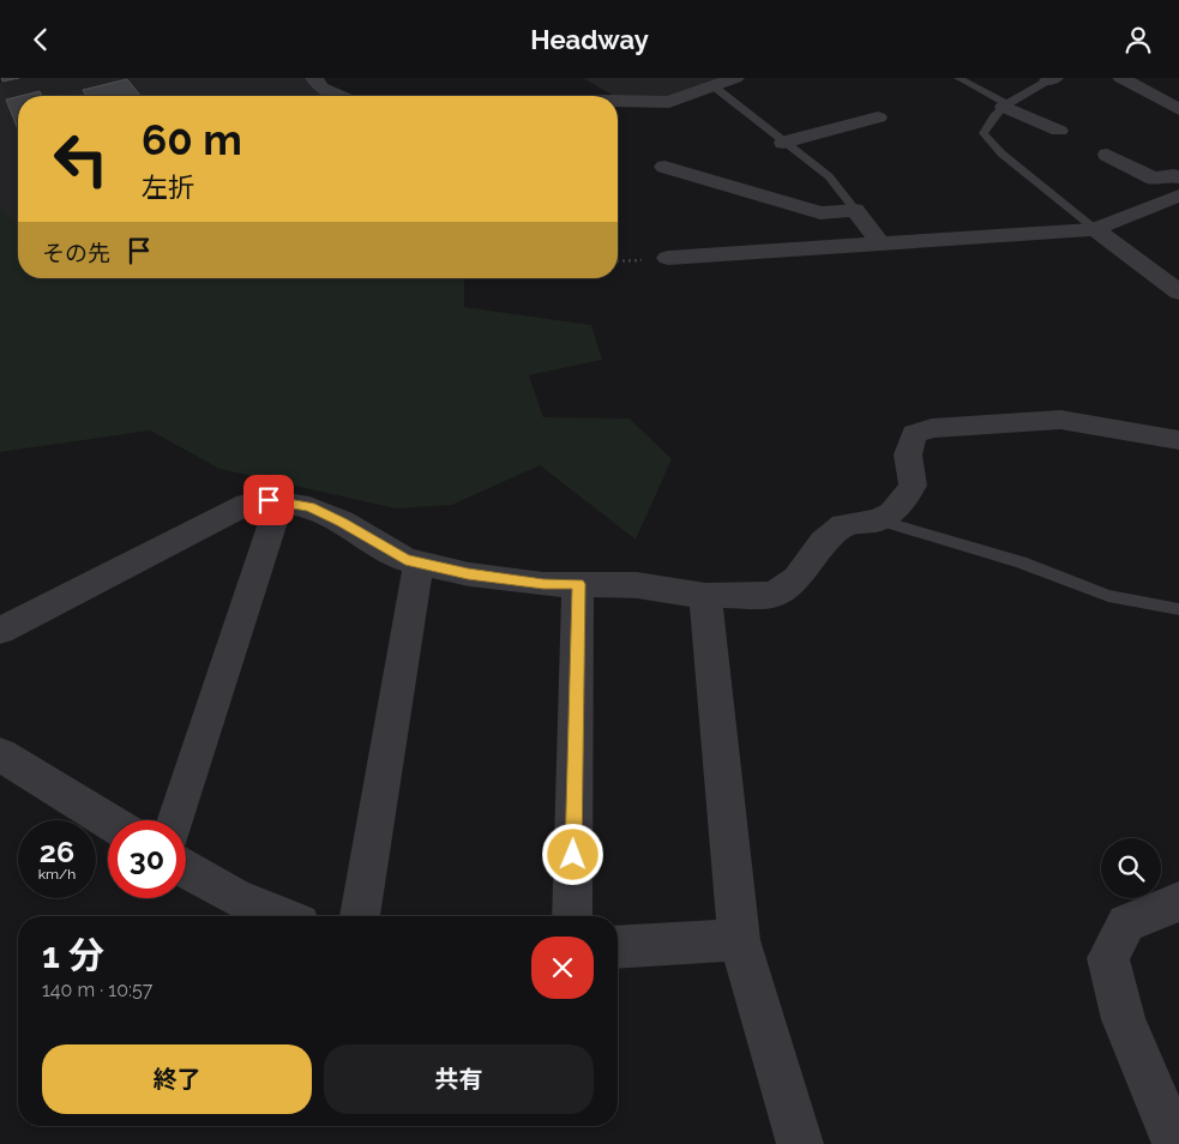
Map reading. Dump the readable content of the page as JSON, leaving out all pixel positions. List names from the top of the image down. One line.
{"page":{"header":"Headway","turn":["60 m","左折"],"then":"その先","speed":"26 km/h","limit":"30","heading":["1 分","140 m · 10:57"],"buttons":["終了","共有"]}}
